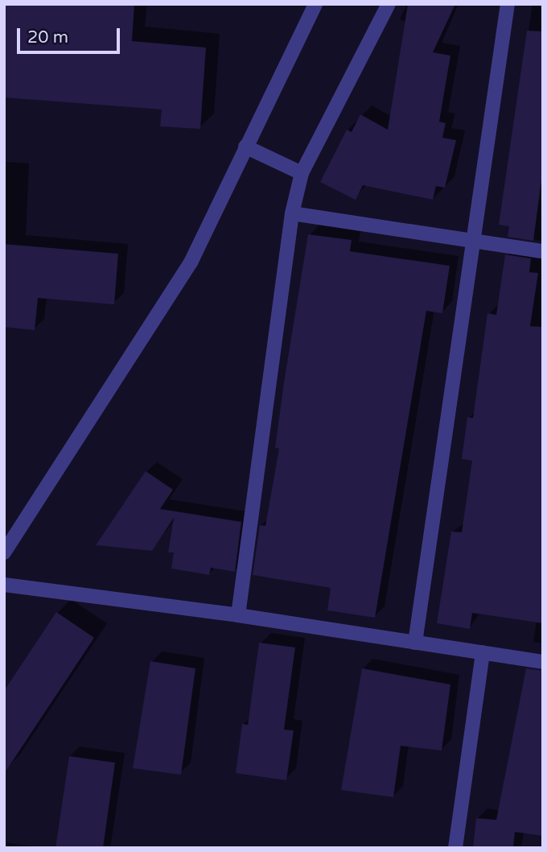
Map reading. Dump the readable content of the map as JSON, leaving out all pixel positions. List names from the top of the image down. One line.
{"scale_bar":"20 m"}
